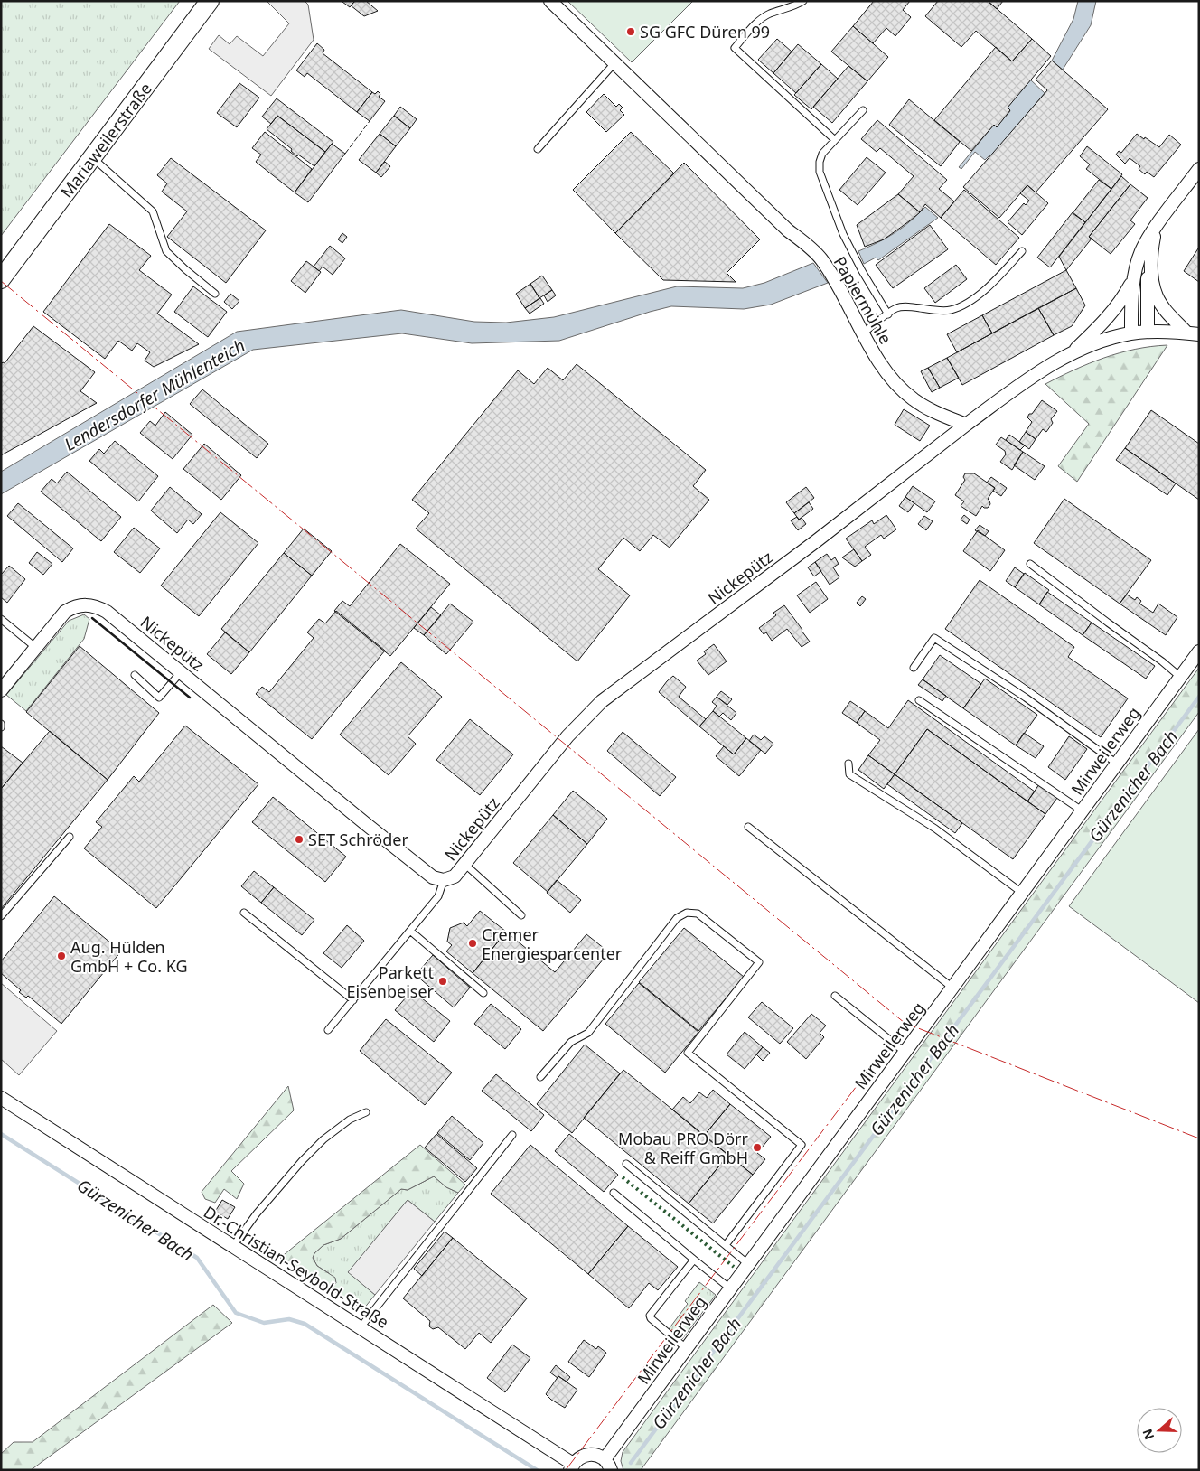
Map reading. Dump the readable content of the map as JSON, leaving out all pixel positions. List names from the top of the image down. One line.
{"streets":{"main road":["Mariaweilerstraße"],"street":["Papiermühle","Nickepütz","Mirweilerweg","Dr.-Christian-Seybold-Straße"]},"crossings":[["Papiermühle","Nickepütz"]],"water":["Lendersdorfer Mühlenteich","Gürzenicher Bach"],"places":["SG GFC Düren 99","SET Schröder","Cremer Energiesparcenter","Aug. Hülden GmbH + Co. KG","Parkett Eisenbeiser","Mobau PRO Dörr & Reiff GmbH"],"north":"left"}
